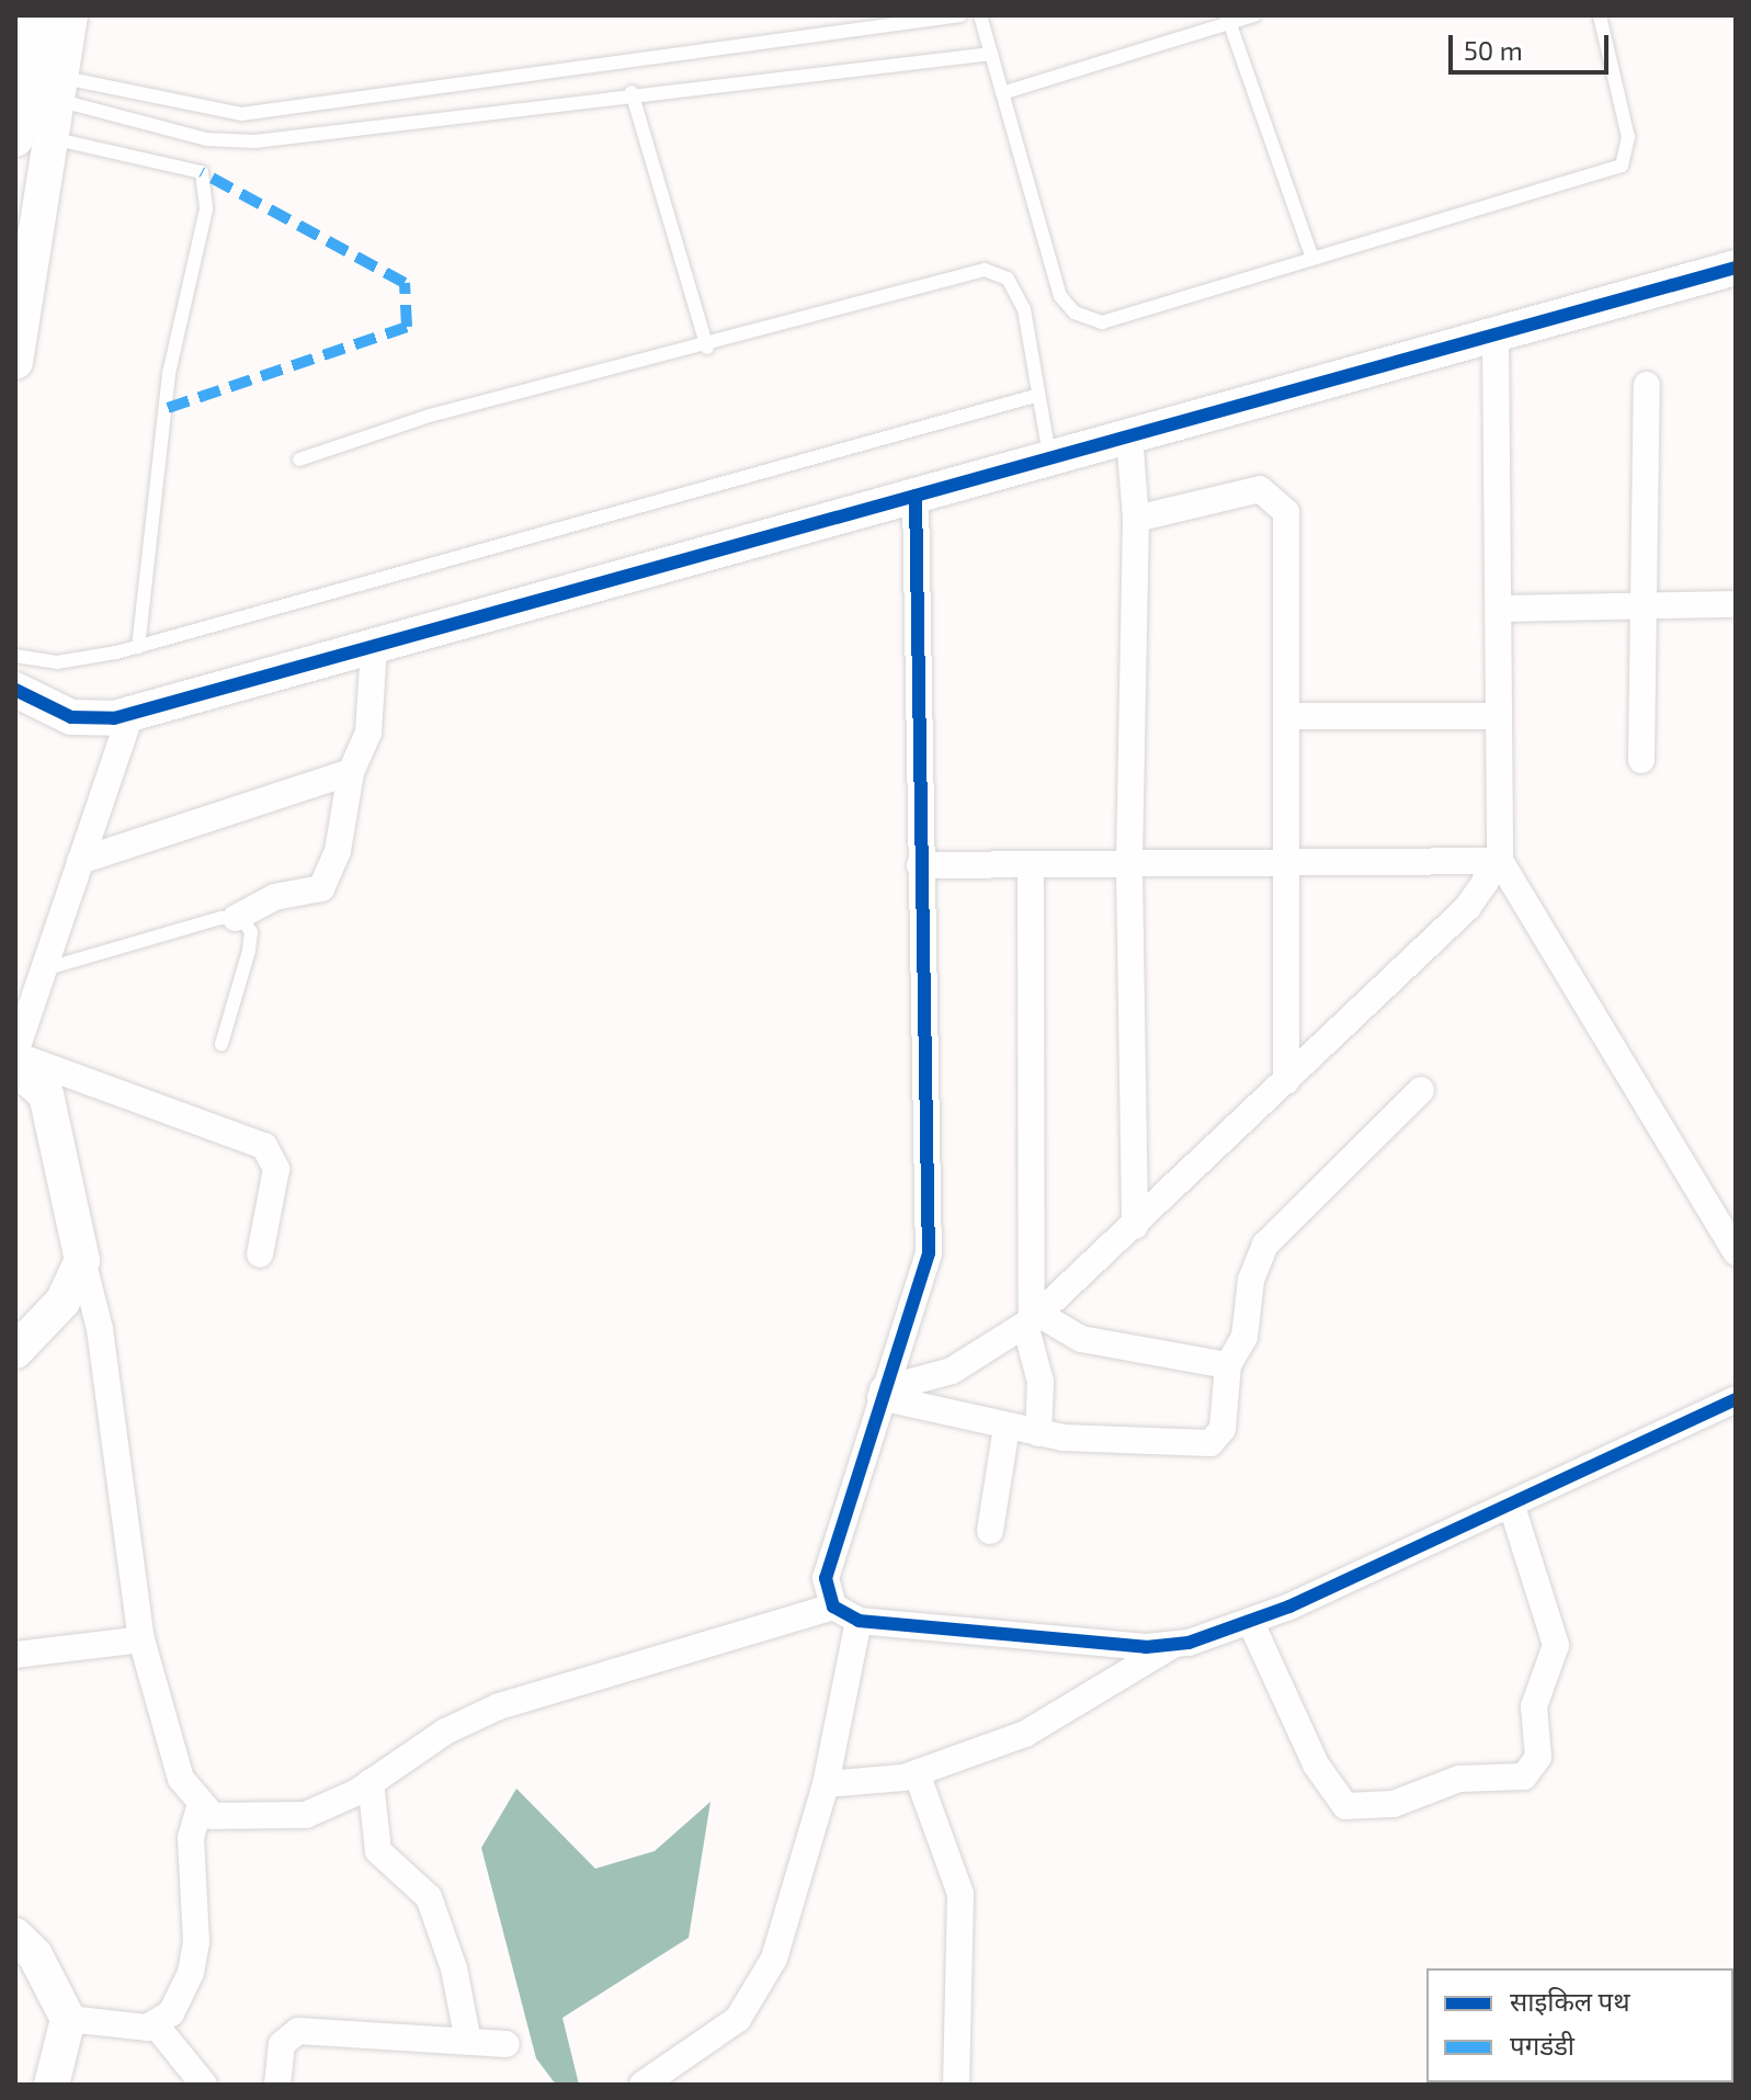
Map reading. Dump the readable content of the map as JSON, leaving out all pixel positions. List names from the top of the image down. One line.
{"legend":["साइकिल पथ","पगडंडी"],"scale_bar":"50 m"}
